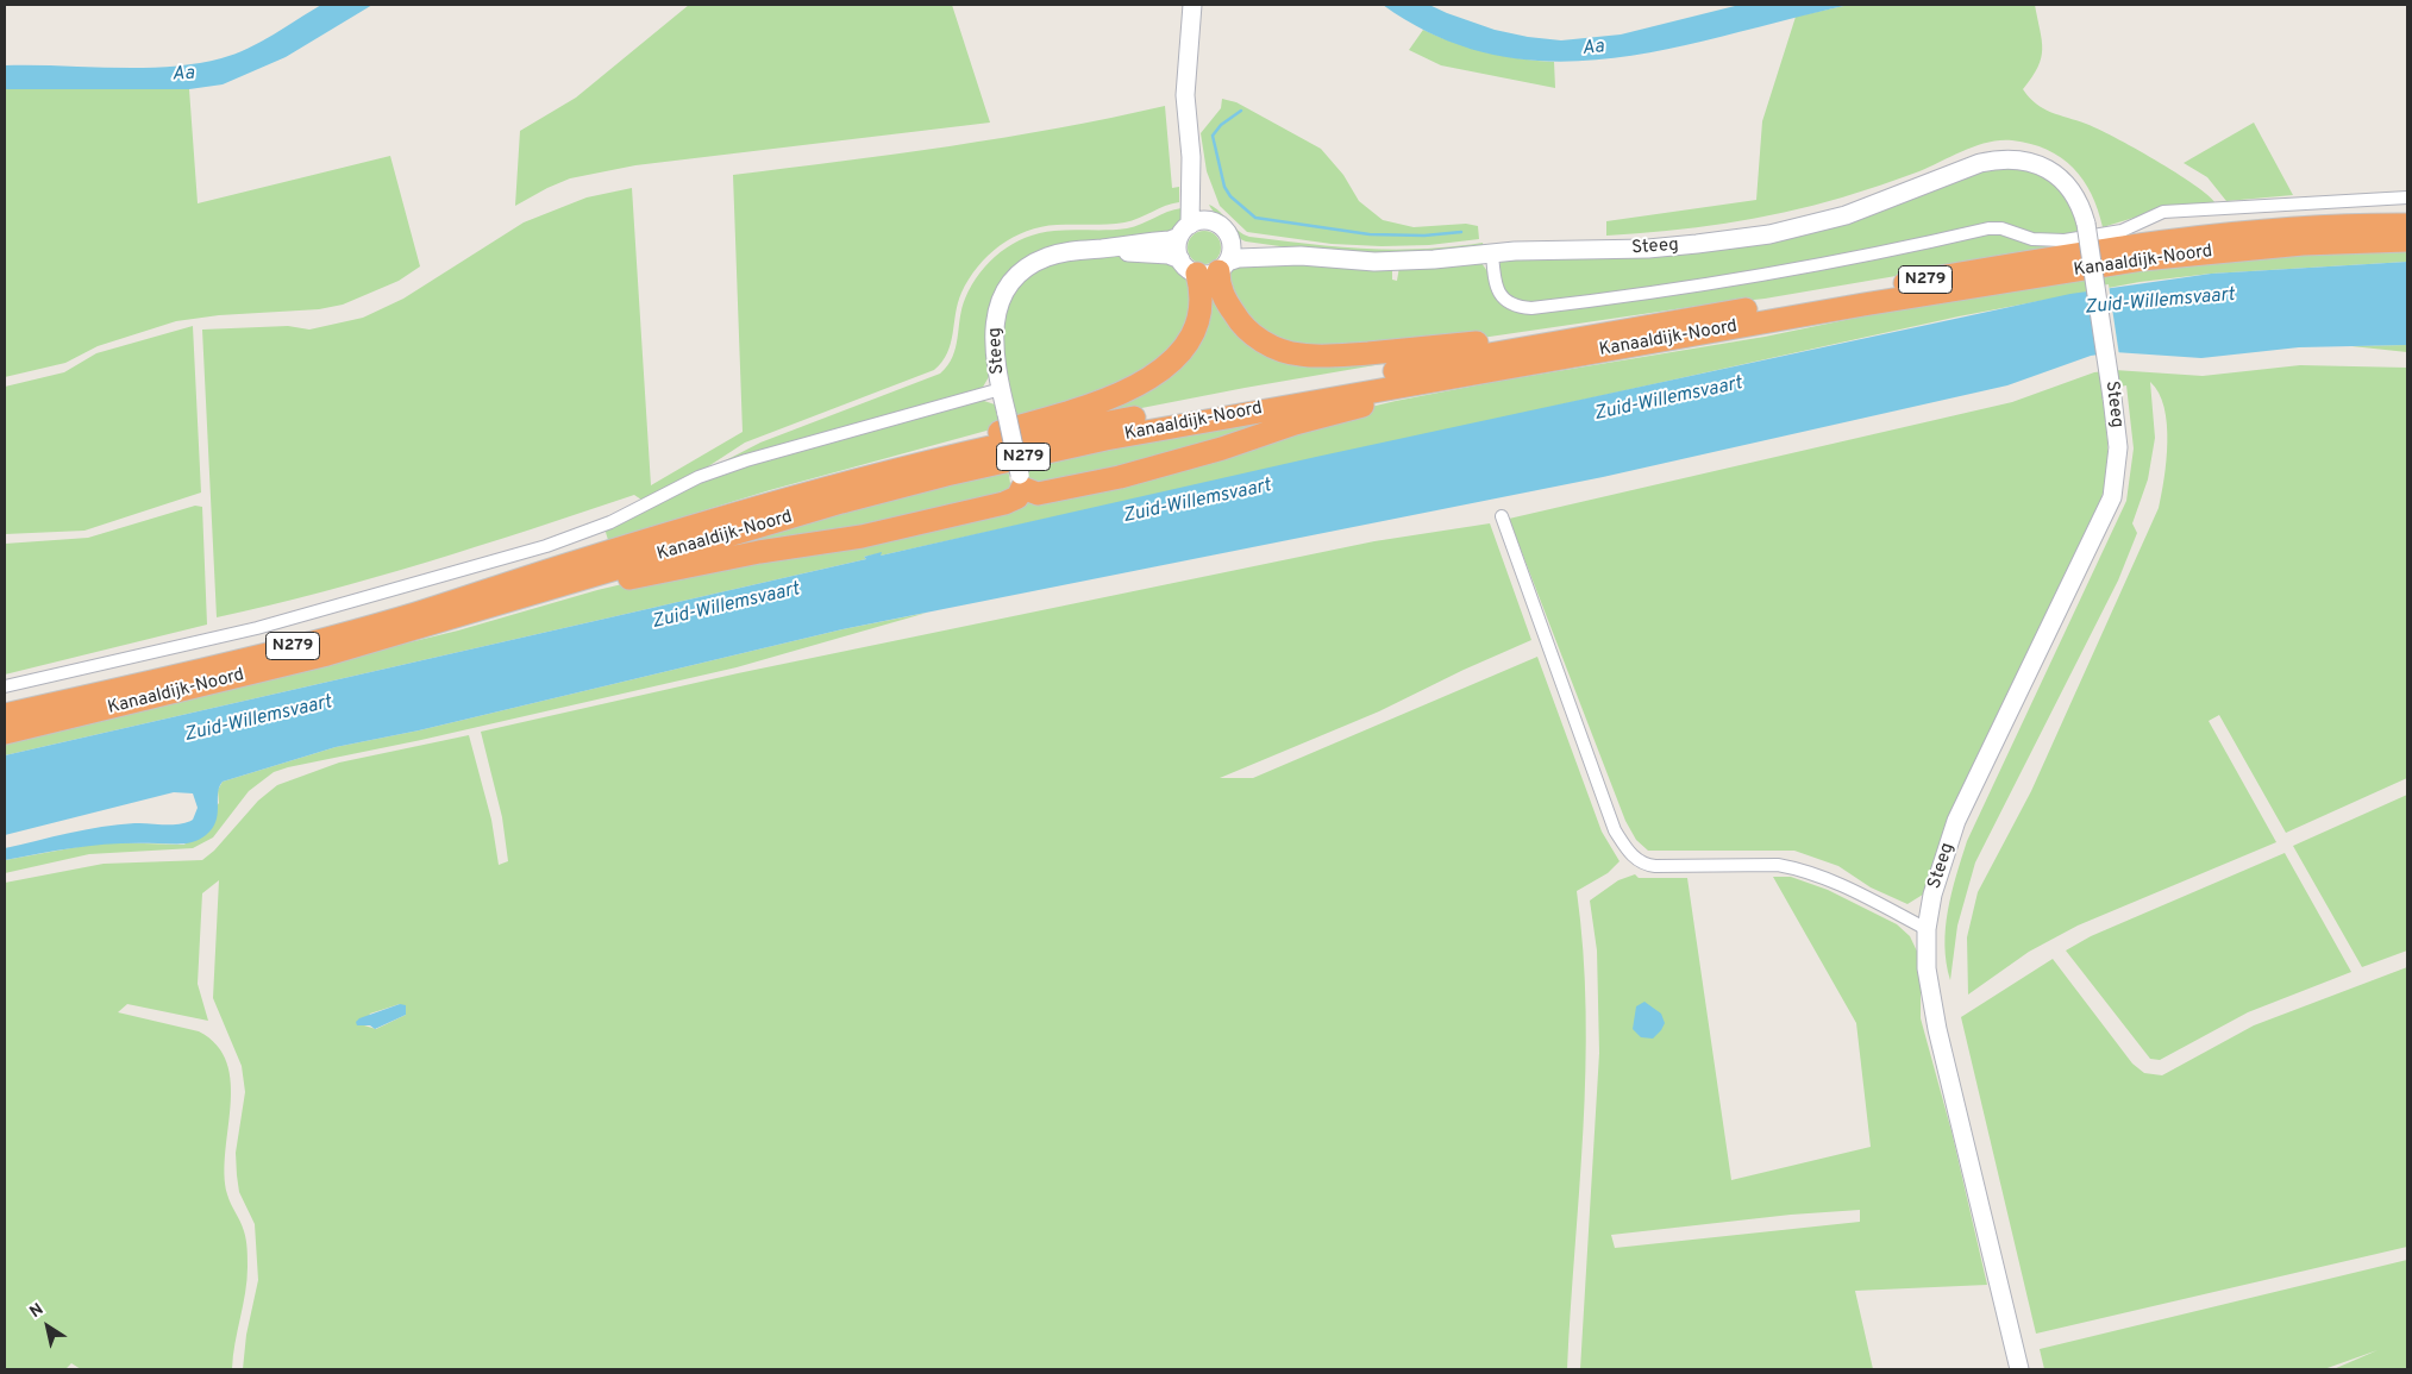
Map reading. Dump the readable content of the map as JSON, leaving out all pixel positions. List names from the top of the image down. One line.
{"streets":{"highway":["Kanaaldijk-Noord","N279"],"street":["Steeg"]},"crossings":[["Steeg","Kanaaldijk-Noord"],["Steeg","N279"],["Kanaaldijk-Noord","N279"]],"water":["Aa","Zuid-Willemsvaart"],"north":"top left"}
